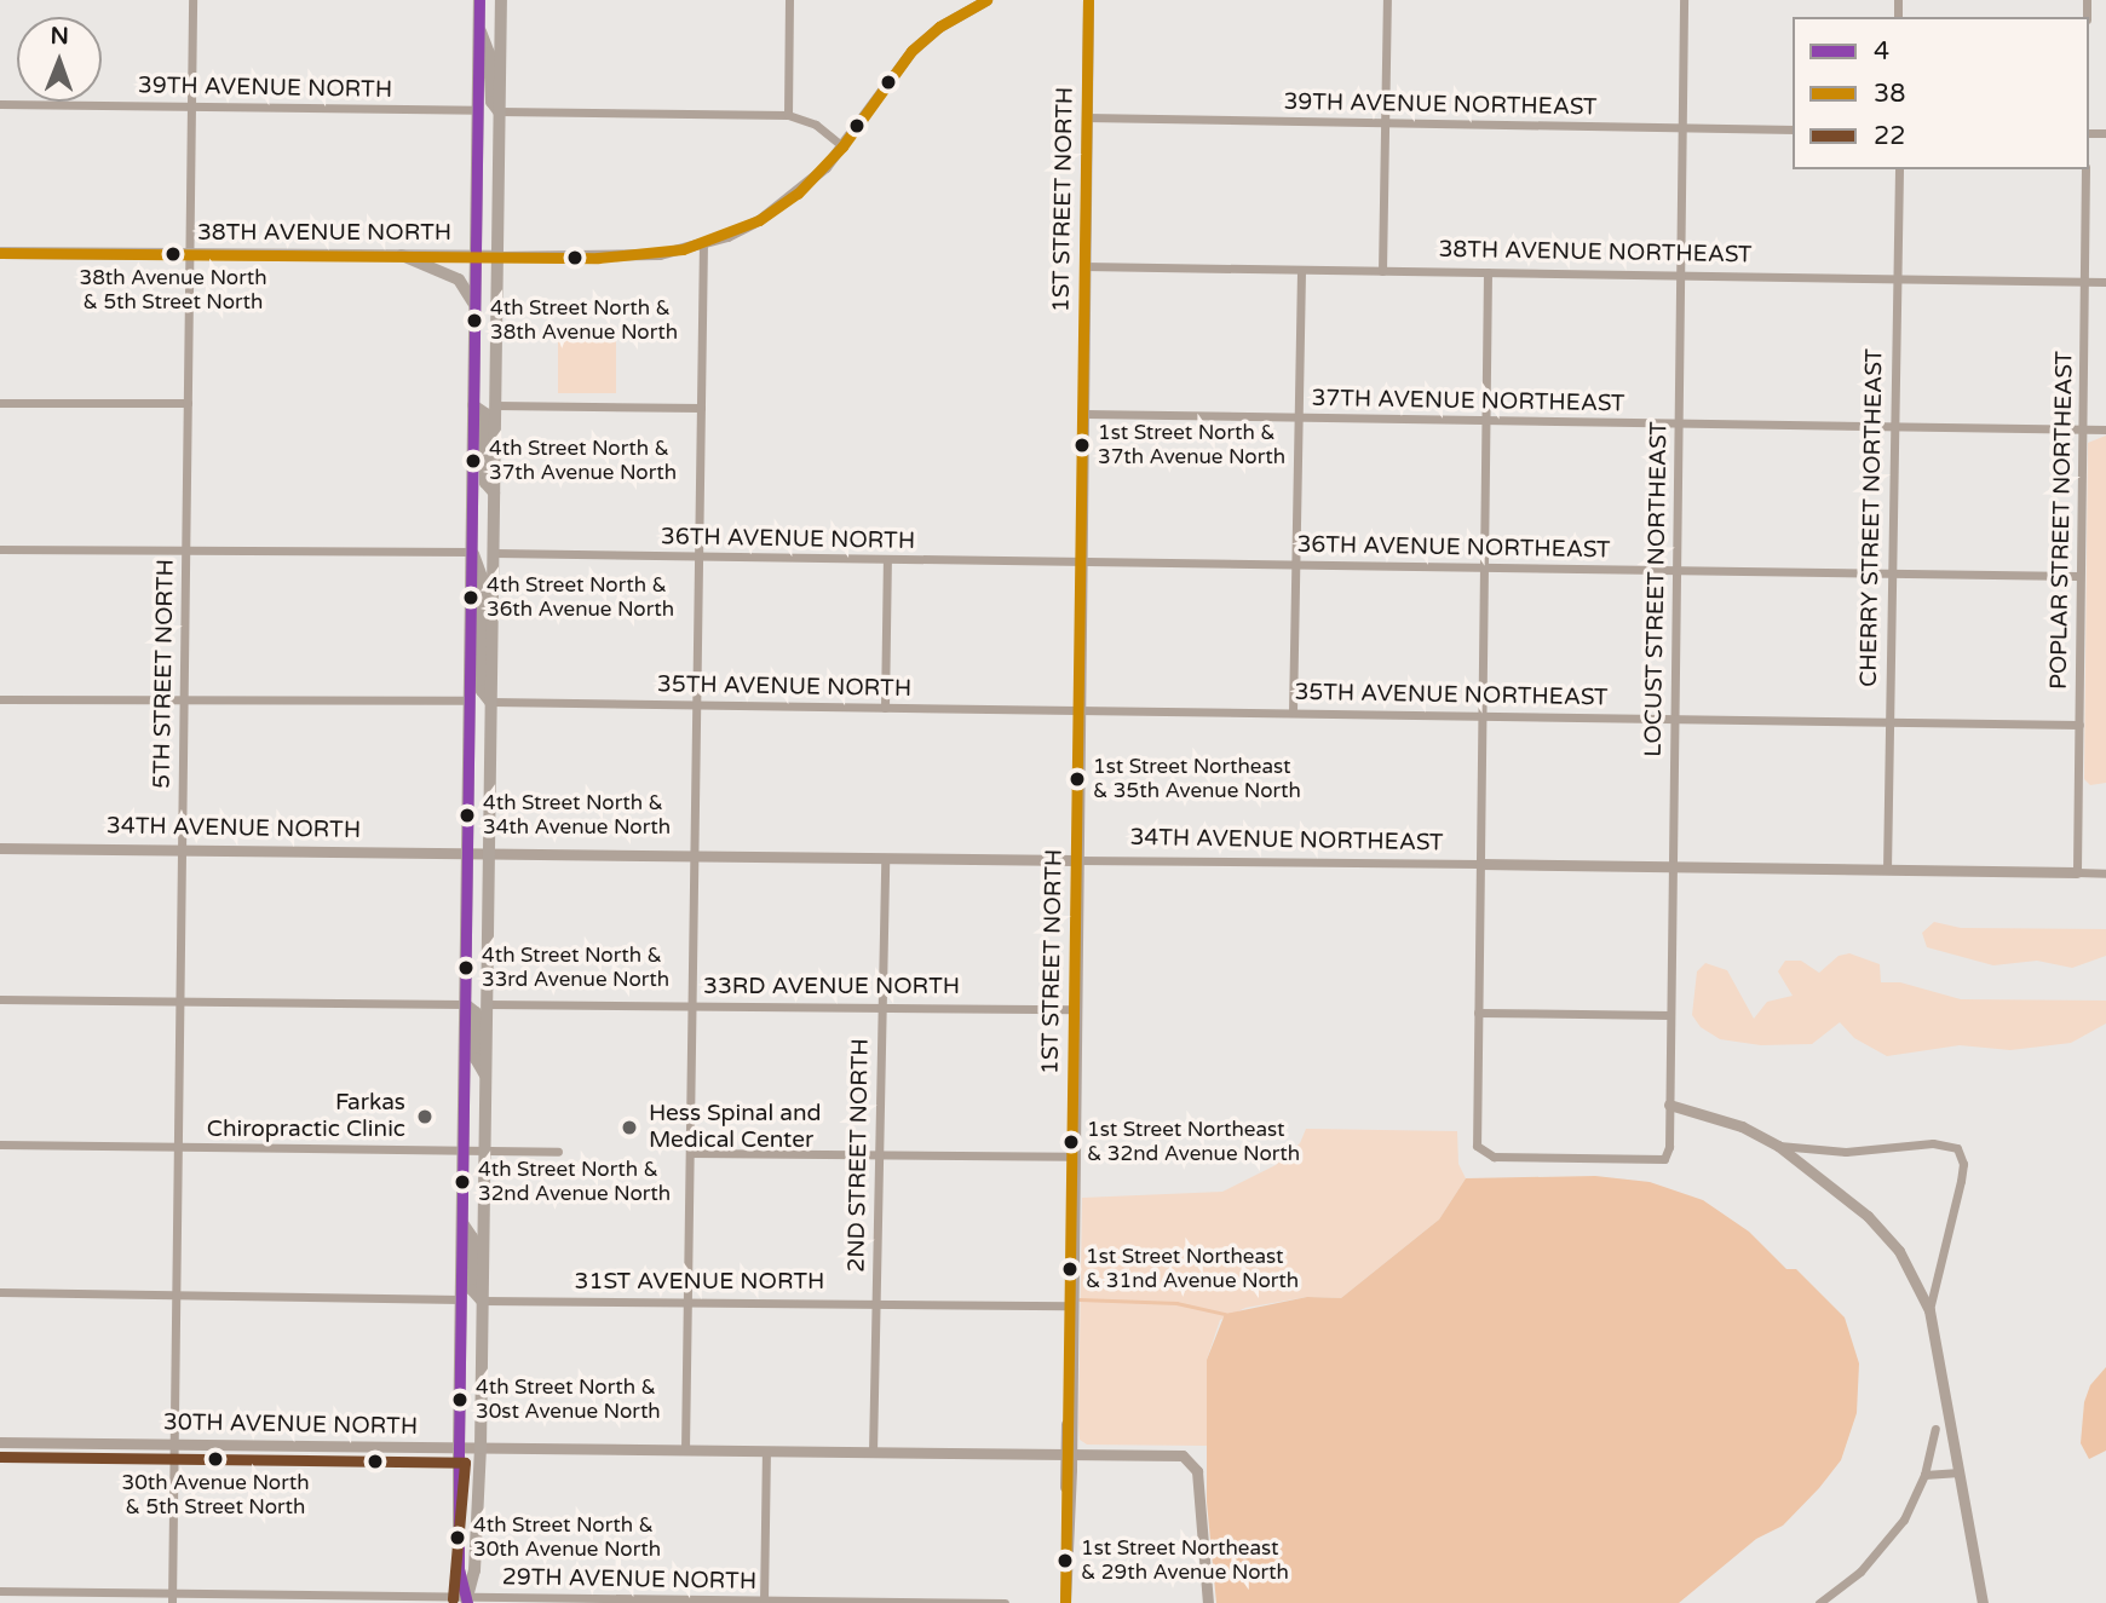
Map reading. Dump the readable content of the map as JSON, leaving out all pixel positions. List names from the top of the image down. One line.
{"streets":{"main road":["38TH AVENUE NORTH"],"street":["39TH AVENUE NORTH","39TH AVENUE NORTHEAST","1ST STREET NORTH","38TH AVENUE NORTHEAST","37TH AVENUE NORTHEAST","CHERRY STREET NORTHEAST","POPLAR STREET NORTHEAST","36TH AVENUE NORTH","36TH AVENUE NORTHEAST","LOCUST STREET NORTHEAST","5TH STREET NORTH","35TH AVENUE NORTH","35TH AVENUE NORTHEAST","34TH AVENUE NORTH","34TH AVENUE NORTHEAST","33RD AVENUE NORTH","2ND STREET NORTH","31ST AVENUE NORTH","30TH AVENUE NORTH","29TH AVENUE NORTH"]},"crossings":[["39TH AVENUE NORTH","5TH STREET NORTH"],["39TH AVENUE NORTHEAST","1ST STREET NORTH"],["39TH AVENUE NORTHEAST","LOCUST STREET NORTHEAST"],["1ST STREET NORTH","38TH AVENUE NORTHEAST"],["1ST STREET NORTH","37TH AVENUE NORTHEAST"],["1ST STREET NORTH","36TH AVENUE NORTH"],["1ST STREET NORTH","36TH AVENUE NORTHEAST"],["1ST STREET NORTH","35TH AVENUE NORTH"],["1ST STREET NORTH","35TH AVENUE NORTHEAST"],["1ST STREET NORTH","34TH AVENUE NORTHEAST"],["1ST STREET NORTH","33RD AVENUE NORTH"],["1ST STREET NORTH","31ST AVENUE NORTH"],["1ST STREET NORTH","30TH AVENUE NORTH"],["38TH AVENUE NORTH","5TH STREET NORTH"],["38TH AVENUE NORTHEAST","CHERRY STREET NORTHEAST"],["38TH AVENUE NORTHEAST","POPLAR STREET NORTHEAST"],["38TH AVENUE NORTHEAST","LOCUST STREET NORTHEAST"],["37TH AVENUE NORTHEAST","CHERRY STREET NORTHEAST"],["37TH AVENUE NORTHEAST","POPLAR STREET NORTHEAST"],["37TH AVENUE NORTHEAST","LOCUST STREET NORTHEAST"],["CHERRY STREET NORTHEAST","36TH AVENUE NORTHEAST"],["CHERRY STREET NORTHEAST","35TH AVENUE NORTHEAST"],["CHERRY STREET NORTHEAST","34TH AVENUE NORTHEAST"],["POPLAR STREET NORTHEAST","36TH AVENUE NORTHEAST"],["POPLAR STREET NORTHEAST","35TH AVENUE NORTHEAST"],["POPLAR STREET NORTHEAST","34TH AVENUE NORTHEAST"],["36TH AVENUE NORTH","36TH AVENUE NORTHEAST"],["36TH AVENUE NORTHEAST","LOCUST STREET NORTHEAST"],["LOCUST STREET NORTHEAST","35TH AVENUE NORTHEAST"],["LOCUST STREET NORTHEAST","34TH AVENUE NORTHEAST"],["5TH STREET NORTH","34TH AVENUE NORTH"],["5TH STREET NORTH","30TH AVENUE NORTH"],["5TH STREET NORTH","29TH AVENUE NORTH"],["35TH AVENUE NORTH","35TH AVENUE NORTHEAST"],["34TH AVENUE NORTH","34TH AVENUE NORTHEAST"],["34TH AVENUE NORTHEAST","2ND STREET NORTH"],["33RD AVENUE NORTH","2ND STREET NORTH"],["2ND STREET NORTH","31ST AVENUE NORTH"],["2ND STREET NORTH","30TH AVENUE NORTH"]],"places":["38th Avenue North & 5th Street North","4th Street North & 38th Avenue North","1st Street North & 37th Avenue North","4th Street North & 37th Avenue North","4th Street North & 36th Avenue North","1st Street Northeast & 35th Avenue North","4th Street North & 34th Avenue North","4th Street North & 33rd Avenue North","Farkas Chiropractic Clinic","Hess Spinal and Medical Center","1st Street Northeast & 32nd Avenue North","4th Street North & 32nd Avenue North","1st Street Northeast & 31nd Avenue North","4th Street North & 30st Avenue North","30th Avenue North & 5th Street North","4th Street North & 30th Avenue North","1st Street Northeast & 29th Avenue North"],"lines":["transit line 4","transit line 38","transit line 22"],"legend":["4","38","22"],"north":"top"}
